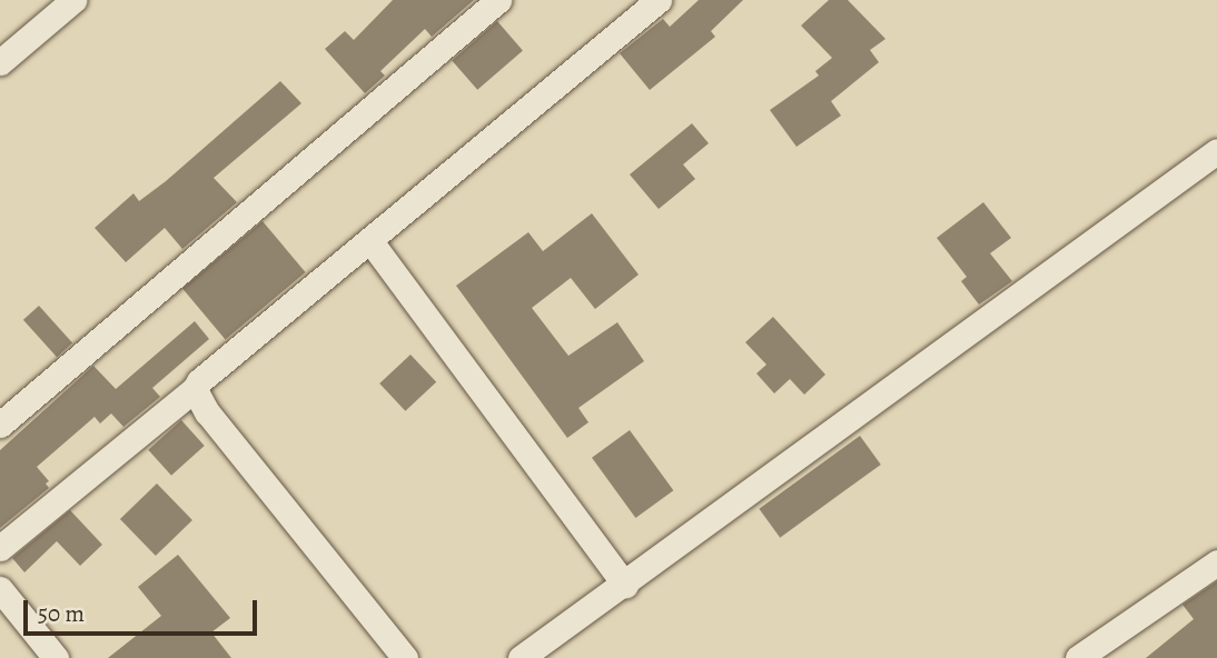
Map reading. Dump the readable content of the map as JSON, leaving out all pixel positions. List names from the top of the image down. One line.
{"scale_bar":"50 m"}
